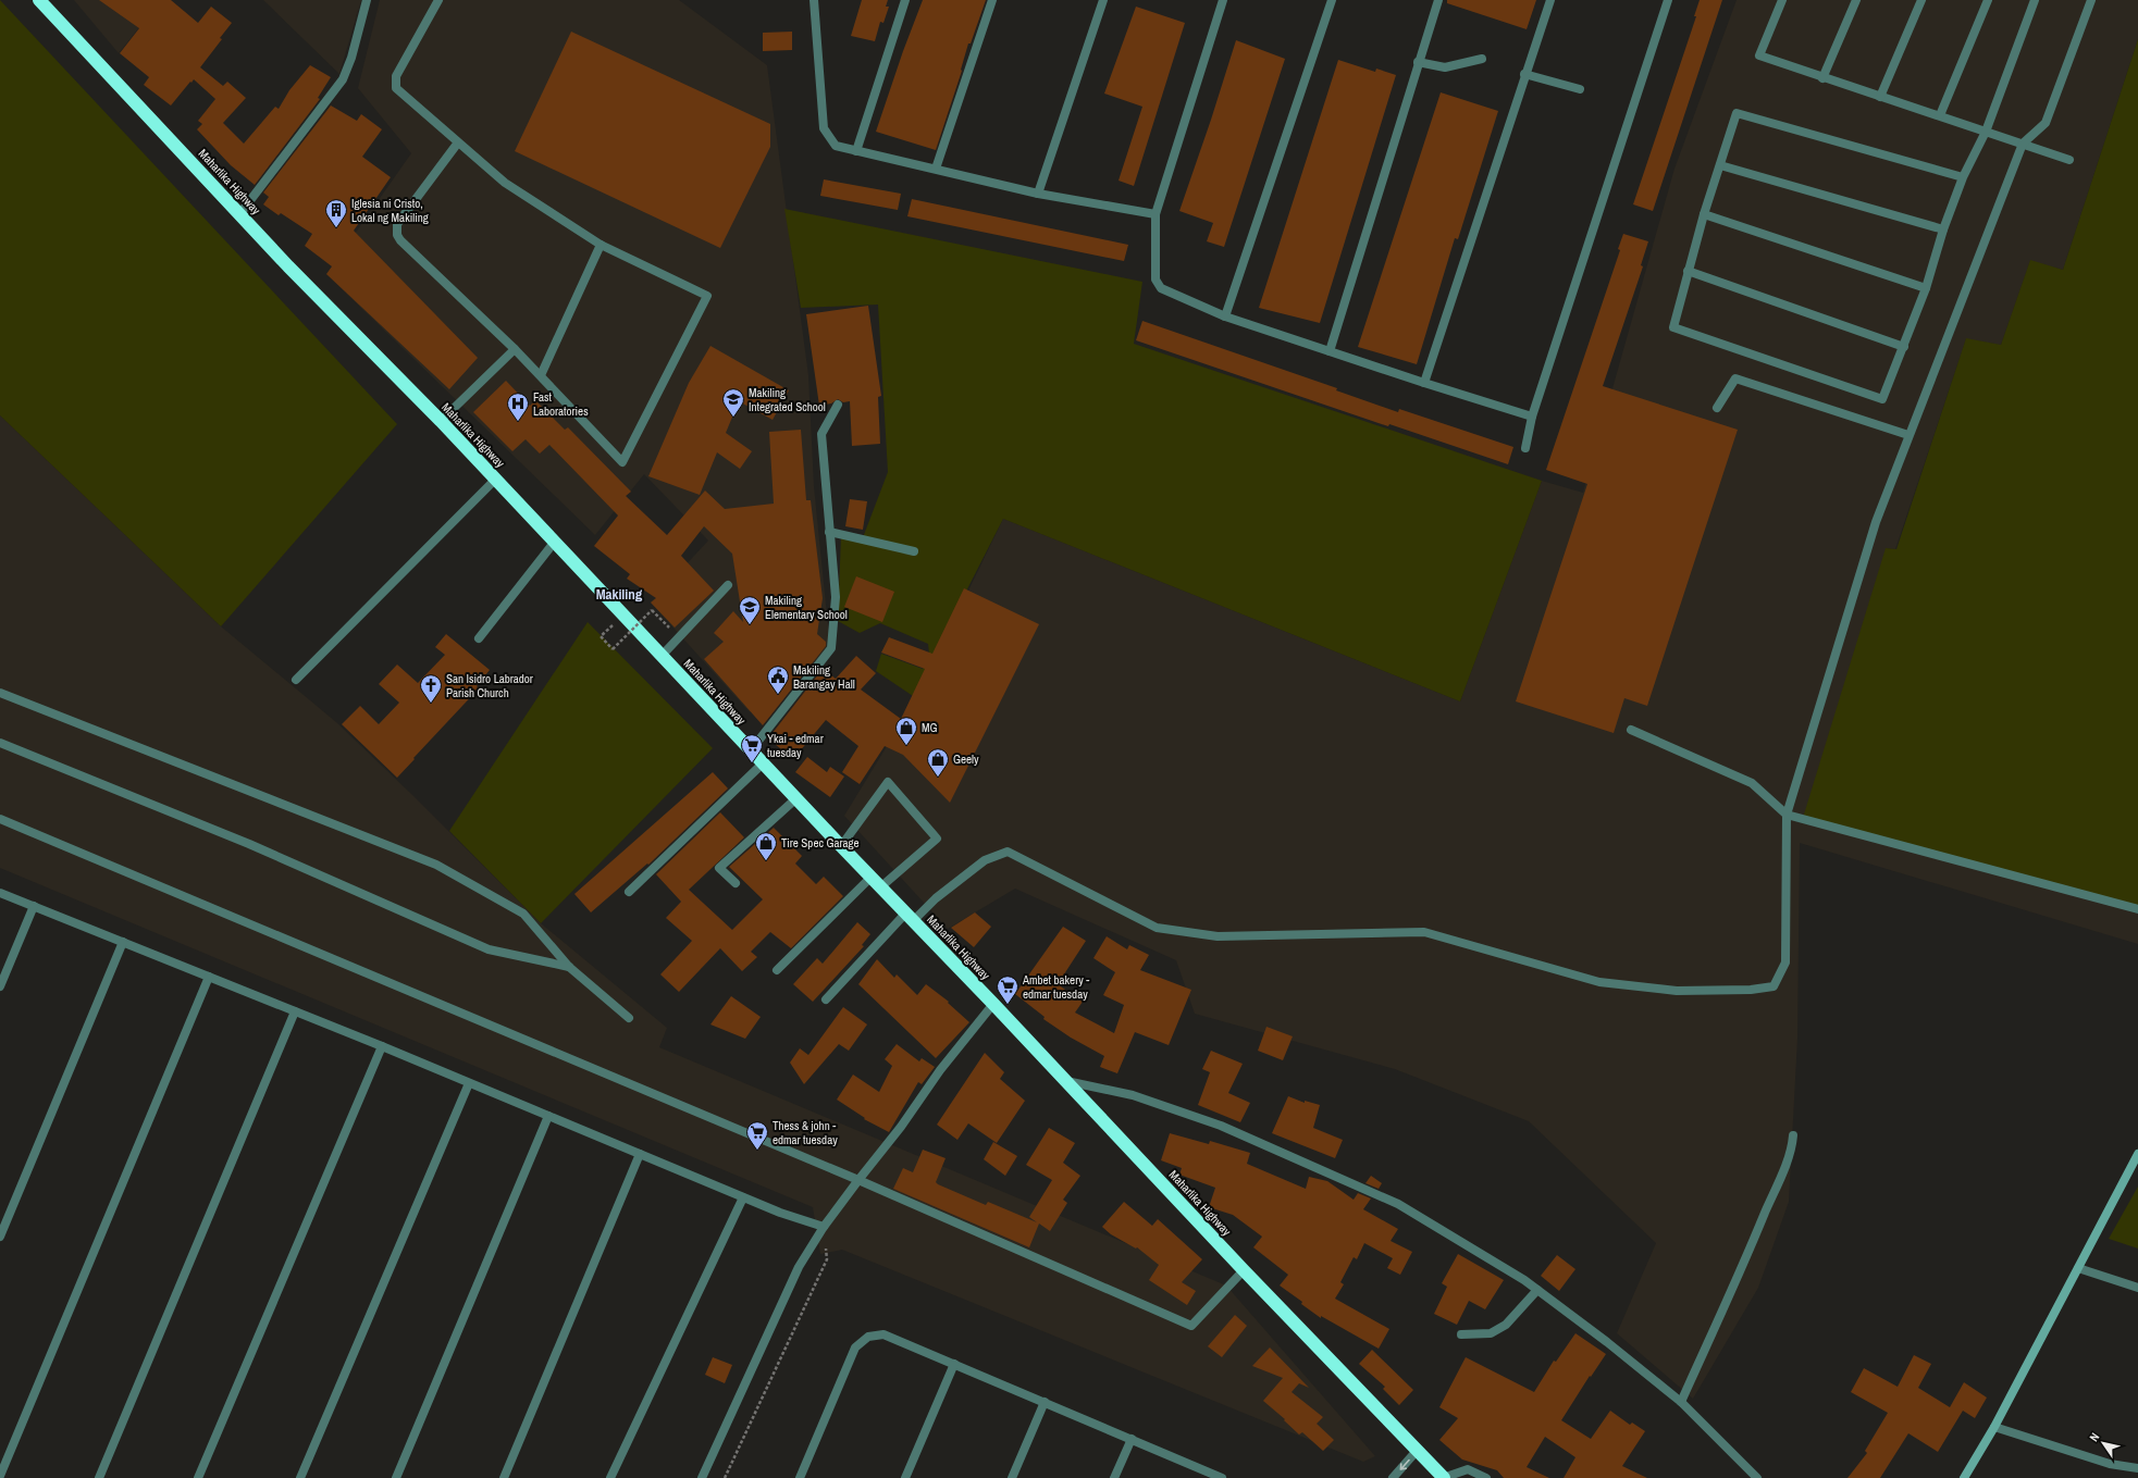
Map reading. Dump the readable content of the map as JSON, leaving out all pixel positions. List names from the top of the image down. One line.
{"streets":{"highway":["Maharlika Highway"]},"districts":["Makiling"],"places":{"building":["Iglesia ni Cristo, Lokal ng Makiling"],"school or university":["Makiling Integrated School","Makiling Elementary School"],"hospital":["Fast Laboratories"],"public building":["Makiling Barangay Hall"],"church":["San Isidro Labrador Parish Church"],"shop":["MG","Geely","Tire Spec Garage"],"supermarket":["Ykai - edmar tuesday","Ambet bakery - edmar tuesday","Thess & john - edmar tuesday"]},"north":"top left"}
